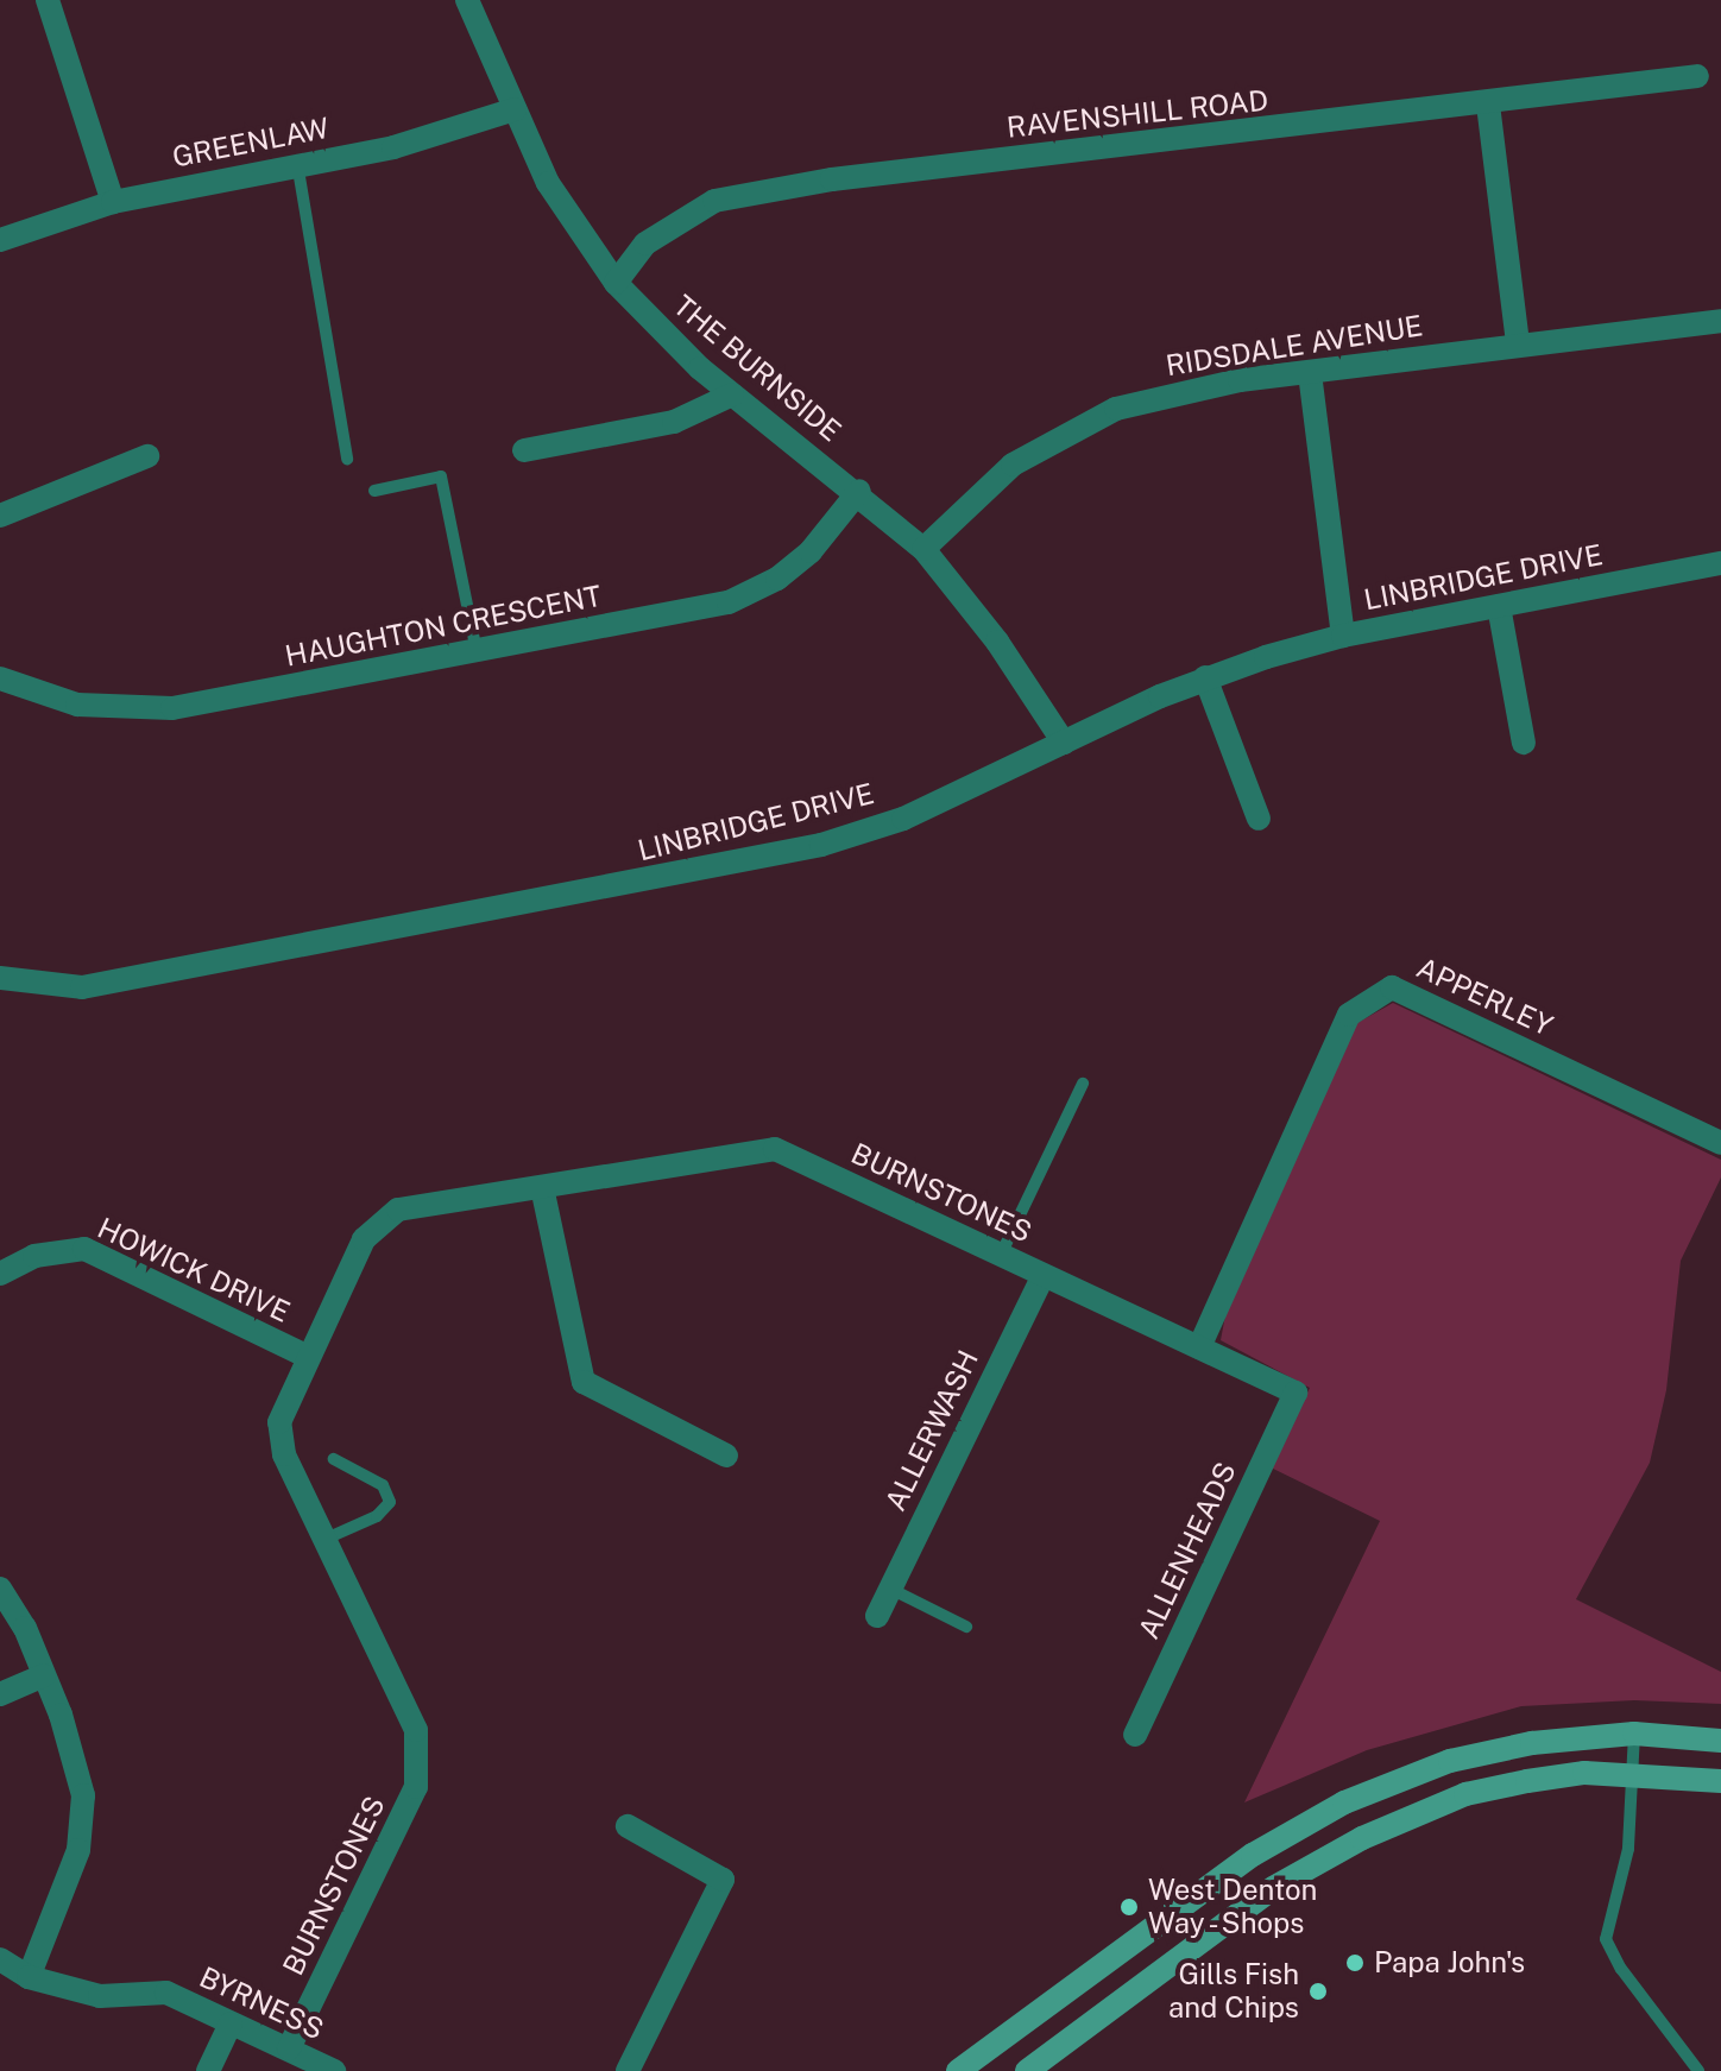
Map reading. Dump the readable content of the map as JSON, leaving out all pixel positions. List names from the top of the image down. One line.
{"streets":{"street":["RAVENSHILL ROAD","GREENLAW","RIDSDALE AVENUE","THE BURNSIDE","LINBRIDGE DRIVE","HAUGHTON CRESCENT","APPERLEY","BURNSTONES","HOWICK DRIVE","ALLERWASH","ALLENHEADS","BYRNESS"]},"crossings":[["RAVENSHILL ROAD","THE BURNSIDE"],["GREENLAW","THE BURNSIDE"],["RIDSDALE AVENUE","THE BURNSIDE"],["THE BURNSIDE","LINBRIDGE DRIVE"],["THE BURNSIDE","HAUGHTON CRESCENT"],["APPERLEY","BURNSTONES"],["BURNSTONES","HOWICK DRIVE"],["BURNSTONES","ALLERWASH"],["BURNSTONES","ALLENHEADS"],["BURNSTONES","BYRNESS"]],"places":["West Denton Way - Shops","Papa John's","Gills Fish and Chips"]}
